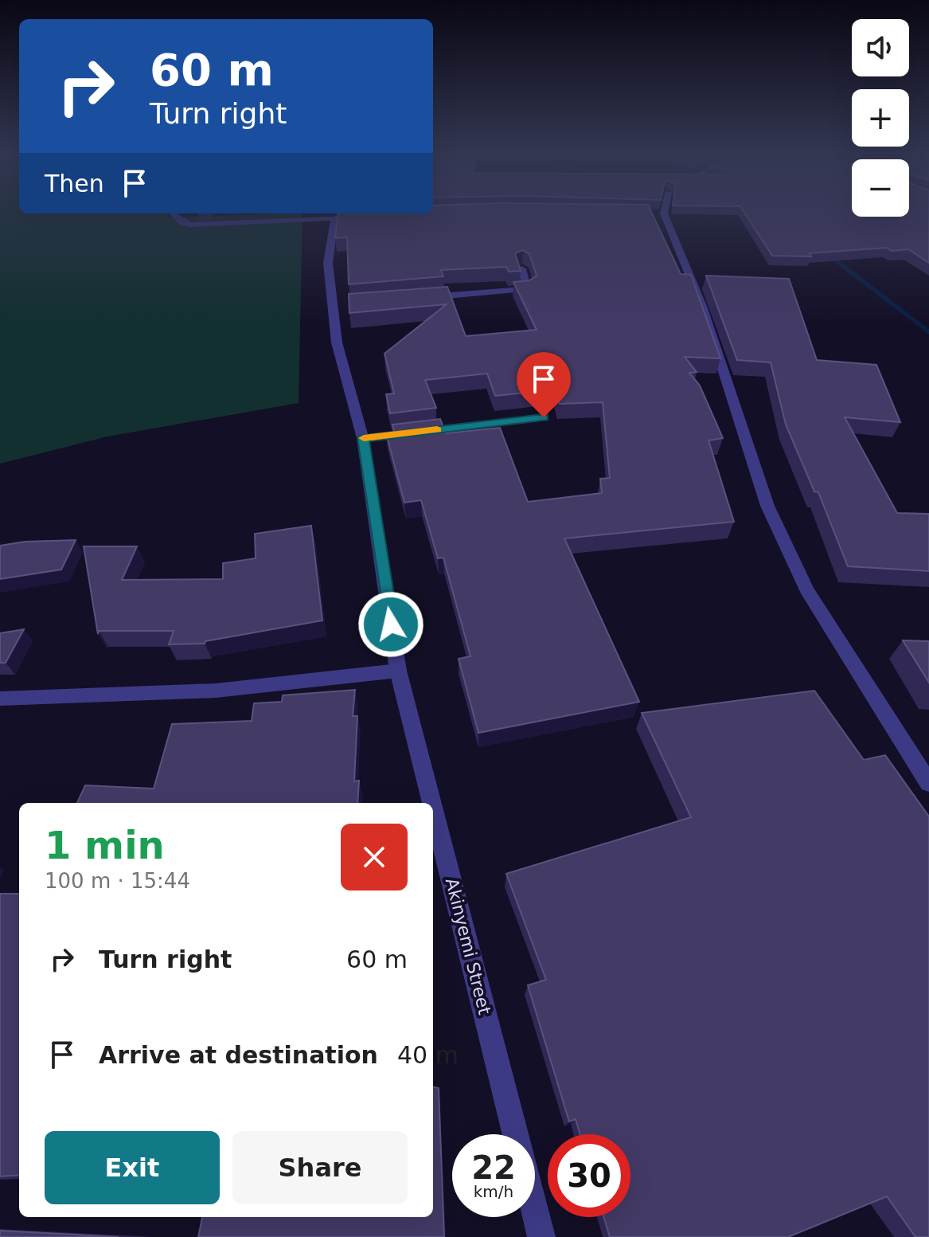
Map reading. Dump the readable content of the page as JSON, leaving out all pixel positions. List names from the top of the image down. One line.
{"streets":{"street":["Akinyemi Street"]},"page":{"map_buttons":["+","−"],"turn":["60 m","Turn right"],"then":"Then","heading":["1 min","100 m · 15:44"],"list":[{"name":"Turn right","value":"60 m"},{"name":"Arrive at destination","value":"40 m"}],"buttons":["Exit","Share"],"speed":"22 km/h","limit":"30"}}
